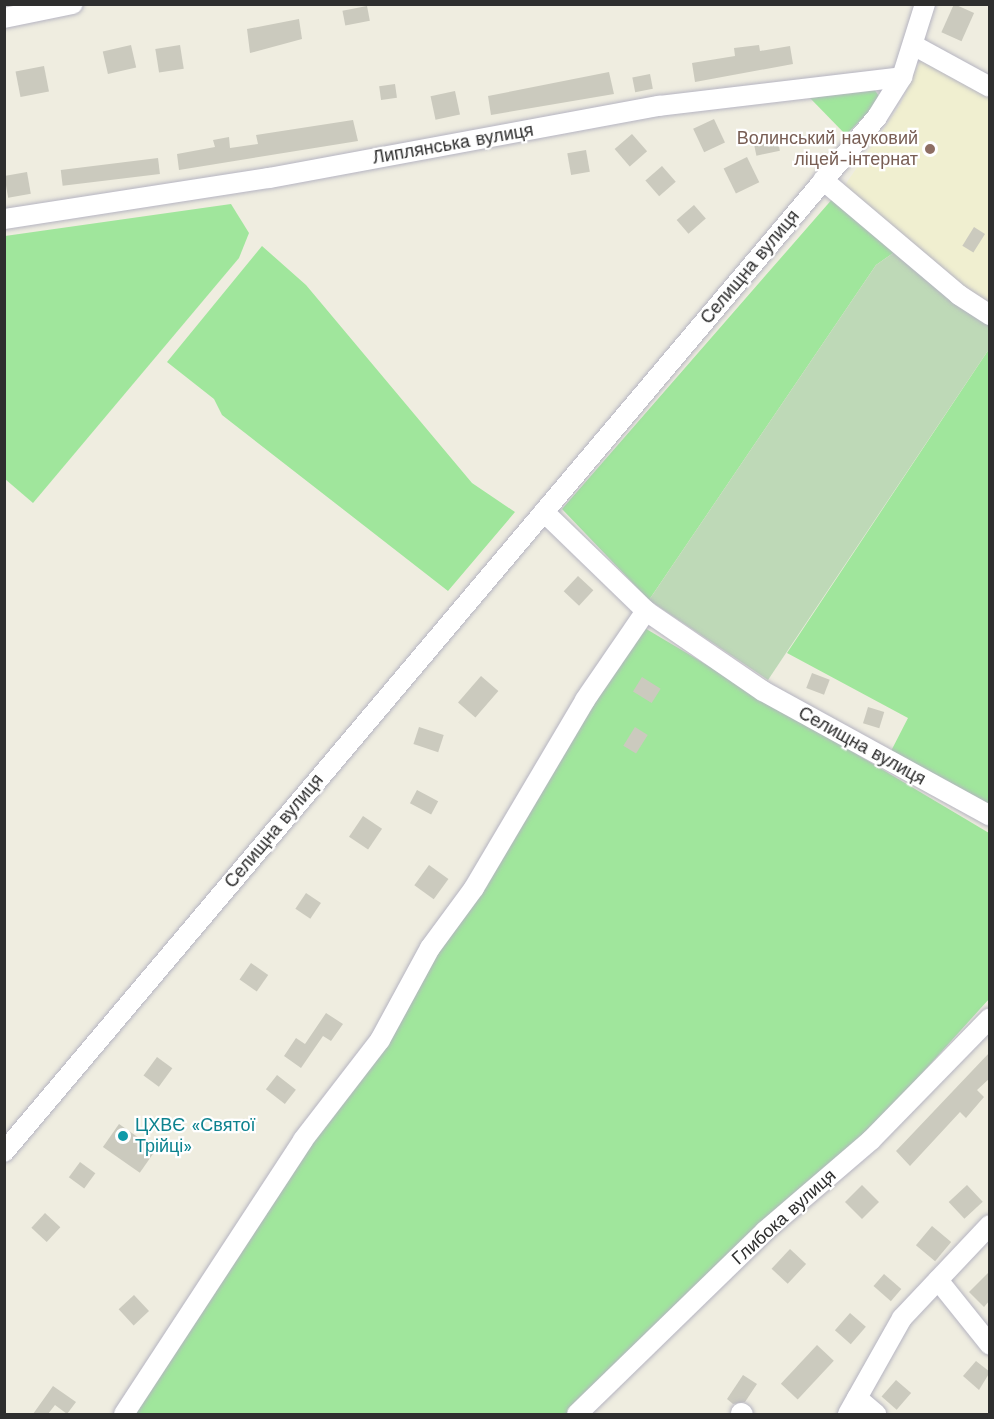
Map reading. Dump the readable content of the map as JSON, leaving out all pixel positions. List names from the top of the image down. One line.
{"streets":{"street":["Липлянська вулиця","Селищна вулиця","Глибока вулиця"]},"crossings":[["Липлянська вулиця","Селищна вулиця"]],"places":["Волинський науковий ліцей-інтернат","ЦХВЄ «Святої Трійці»"]}
